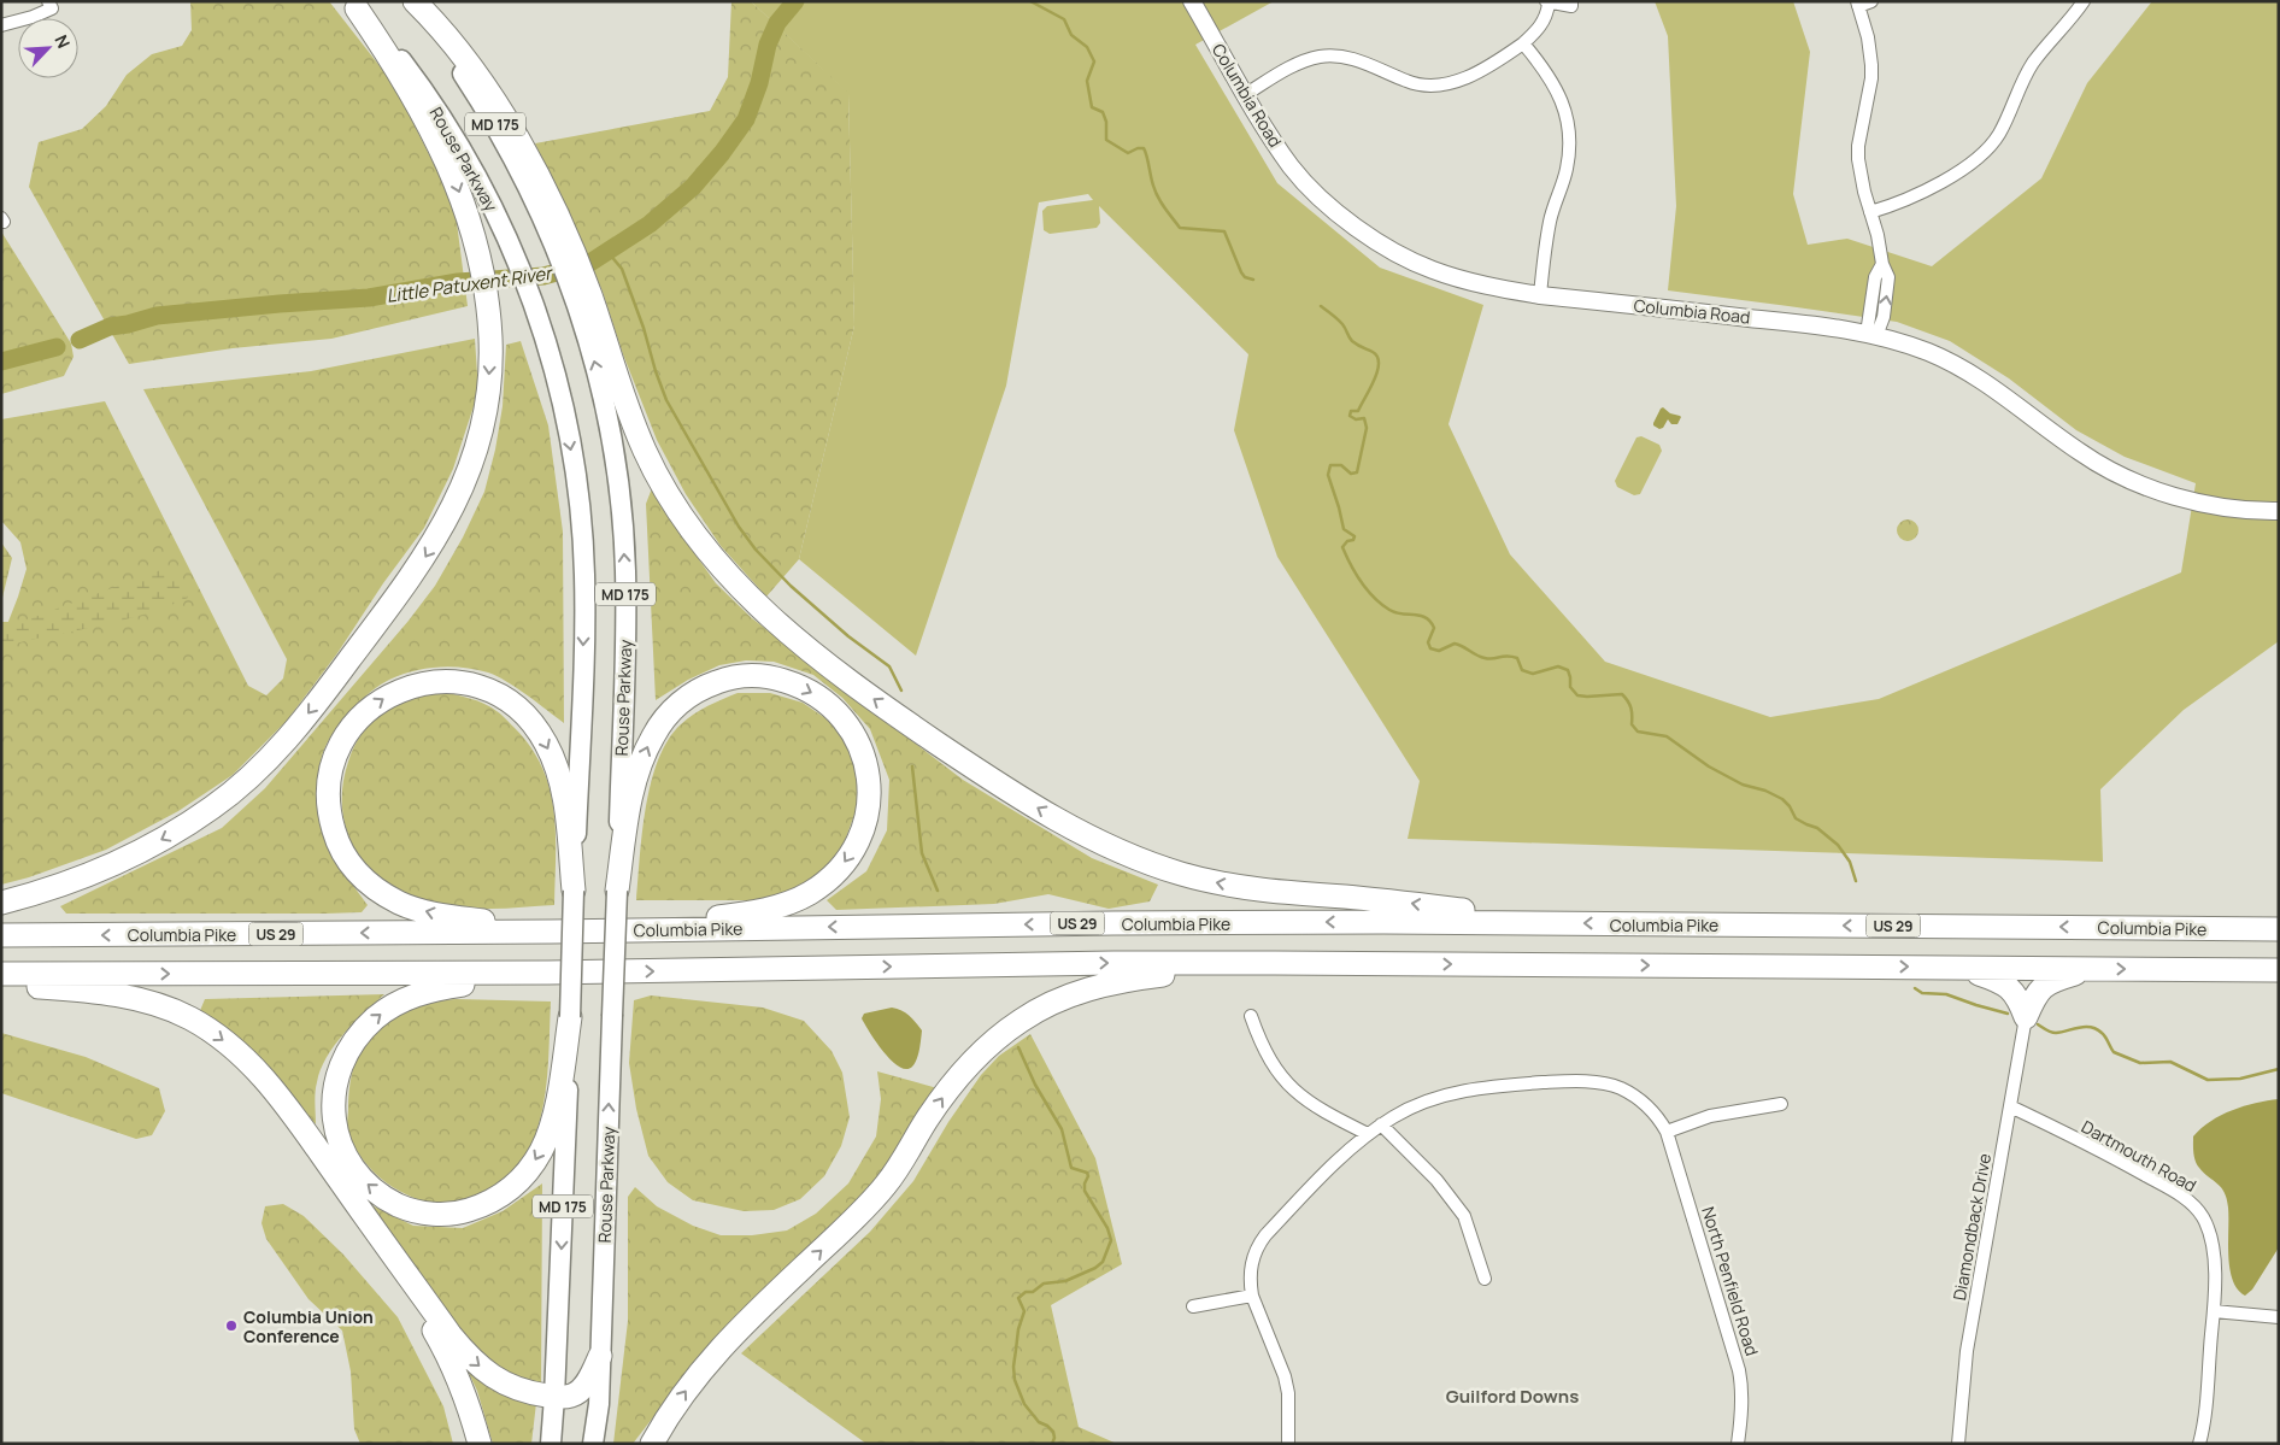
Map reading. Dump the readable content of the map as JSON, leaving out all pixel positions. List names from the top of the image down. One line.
{"streets":{"highway":["US 29","Columbia Pike"],"main road":["Columbia Road","MD 175","Rouse Parkway"],"street":["Dartmouth Road","Diamondback Drive","North Penfield Road"]},"crossings":[["Dartmouth Road","Diamondback Drive"]],"districts":["Guilford Downs"],"water":["Little Patuxent River"],"places":["Columbia Union Conference"],"north":"top right"}
